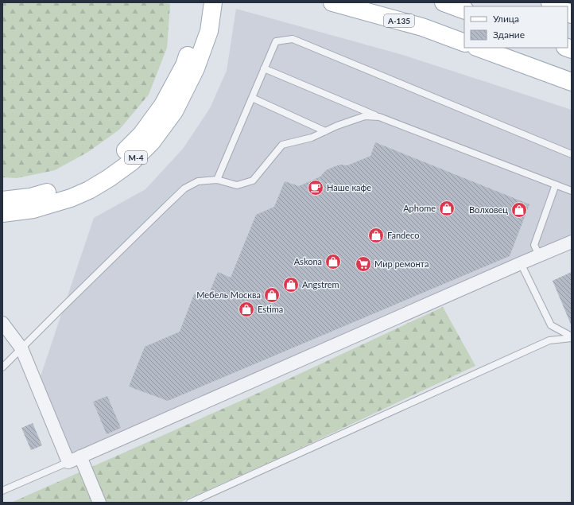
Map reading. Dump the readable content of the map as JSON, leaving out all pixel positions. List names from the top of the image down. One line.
{"streets":{"main road":["А-135","М-4"]},"places":{"cafe":["Наше кафе"],"shop":["Aphome","Волховец","Fandeco","Askona","Angstrem","Мебель Москва","Estima"],"supermarket":["Мир ремонта"]},"legend":["Улица","Здание"]}
